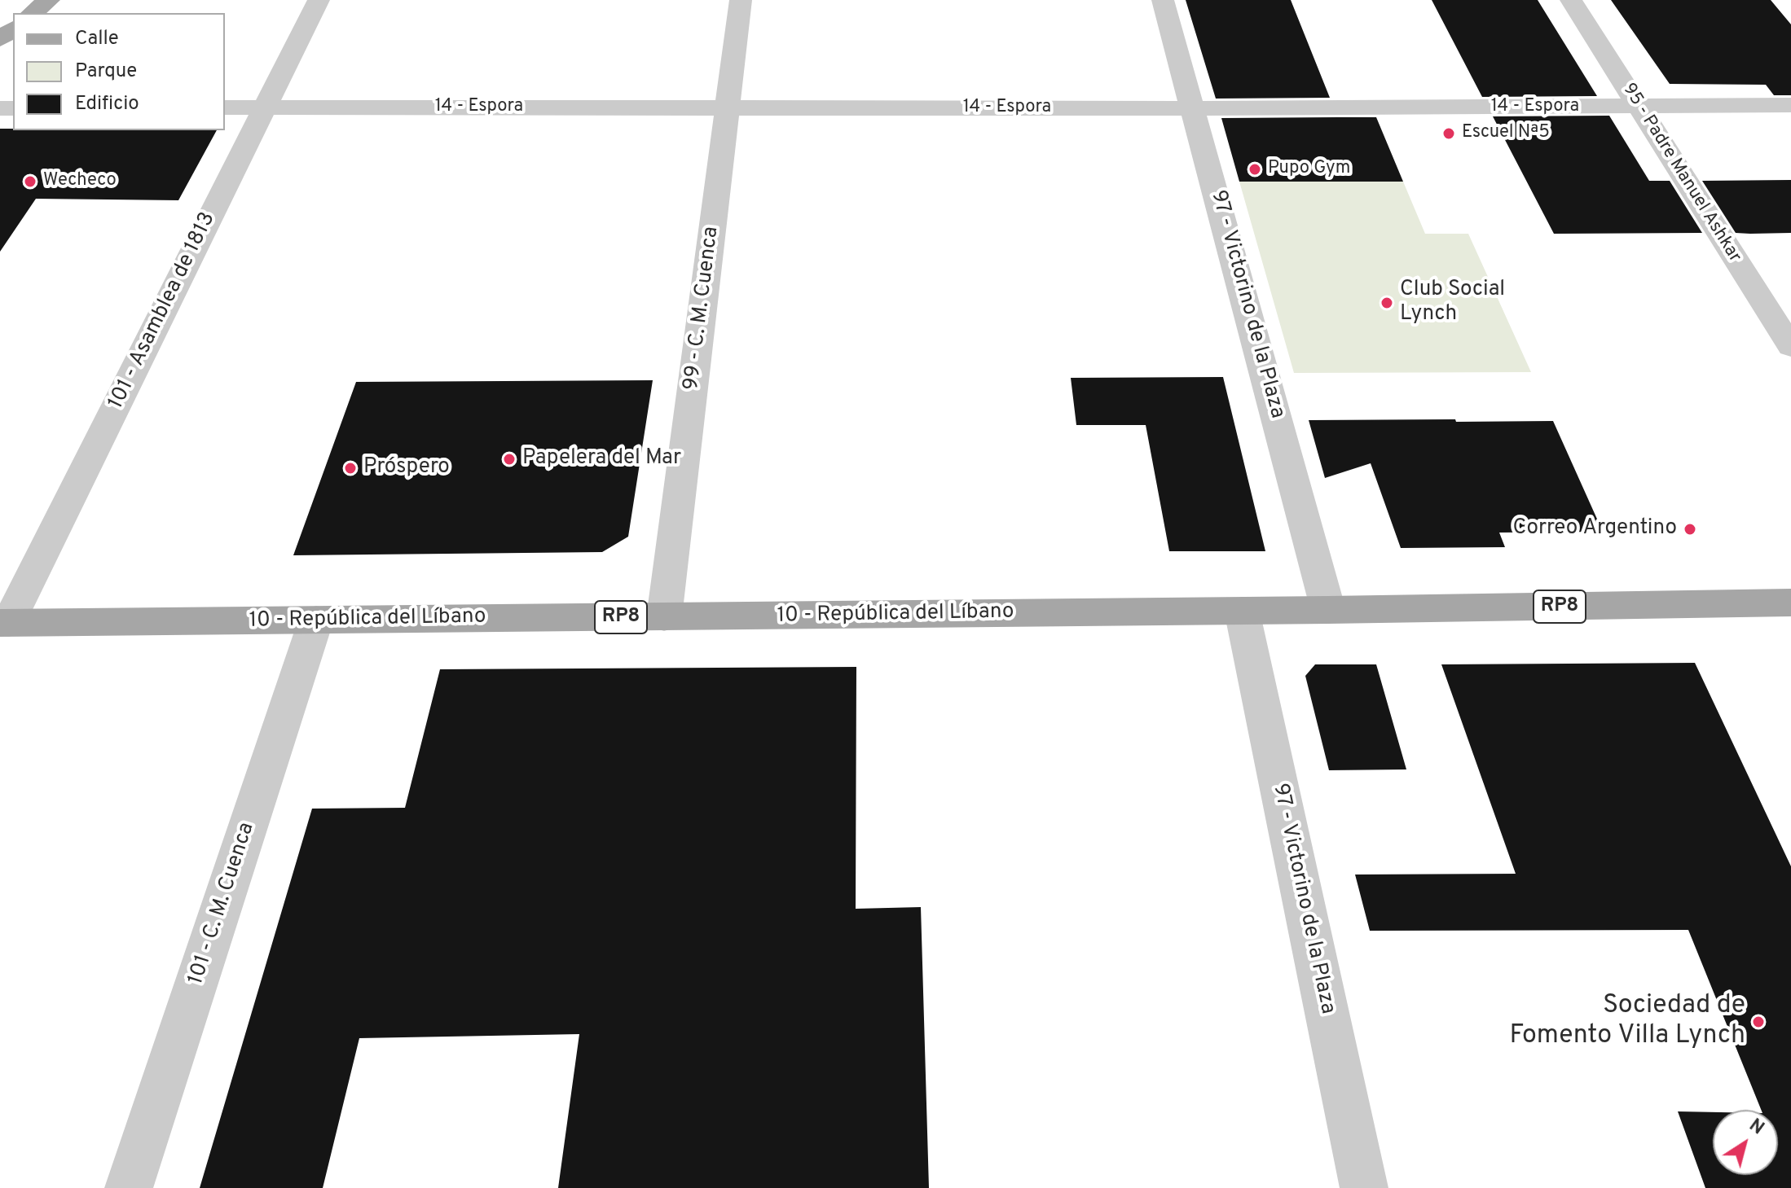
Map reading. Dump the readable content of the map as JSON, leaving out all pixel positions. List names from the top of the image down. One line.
{"streets":{"main road":["RP8","10 - República del Líbano"],"street":["14 - Espora","95 - Padre Manuel Ashkar","97 - Victorino de la Plaza","99 - C. M. Cuenca","101 - Asamblea de 1813","101 - C. M. Cuenca"]},"crossings":[["14 - Espora","95 - Padre Manuel Ashkar"],["14 - Espora","97 - Victorino de la Plaza"],["14 - Espora","99 - C. M. Cuenca"],["14 - Espora","101 - Asamblea de 1813"],["97 - Victorino de la Plaza","10 - República del Líbano"],["99 - C. M. Cuenca","10 - República del Líbano"],["101 - Asamblea de 1813","10 - República del Líbano"],["10 - República del Líbano","101 - C. M. Cuenca"]],"places":["Escuel Nª5","Pupo Gym","Wecheco","Club Social Lynch","Papelera del Mar","Próspero","Correo Argentino","Sociedad de Fomento Villa Lynch"],"legend":["Calle","Parque","Edificio"],"north":"top right"}
